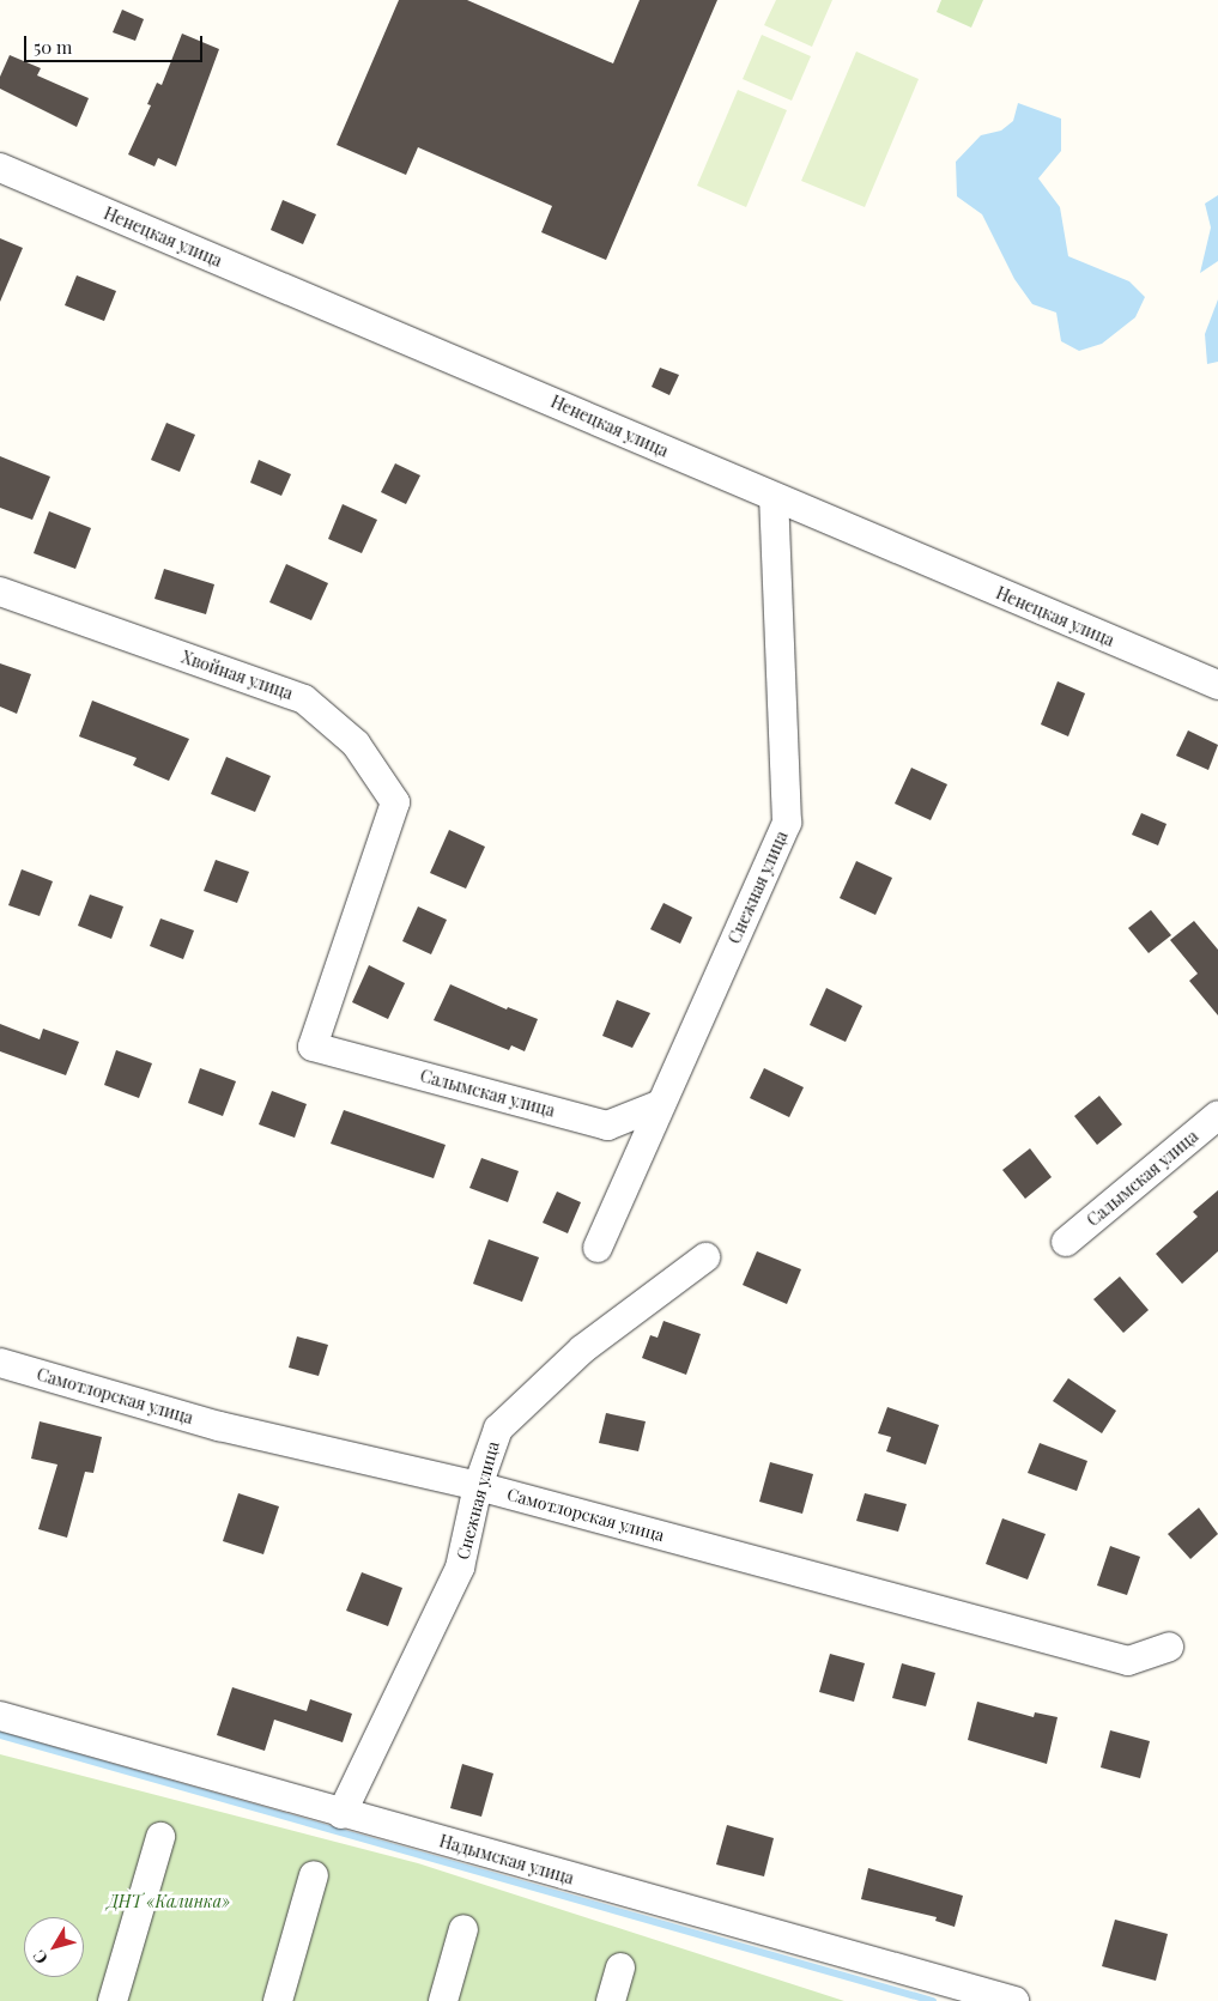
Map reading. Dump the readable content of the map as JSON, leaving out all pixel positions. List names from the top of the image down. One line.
{"streets":{"street":["Ненецкая улица","Хвойная улица","Снежная улица","Салымская улица","Самотлорская улица","Надымская улица"]},"crossings":[["Ненецкая улица","Снежная улица"],["Хвойная улица","Салымская улица"],["Снежная улица","Салымская улица"],["Снежная улица","Самотлорская улица"],["Снежная улица","Надымская улица"]],"parks":["ДНТ «Калинка»"],"scale_bar":"50 m","north":"bottom left"}
